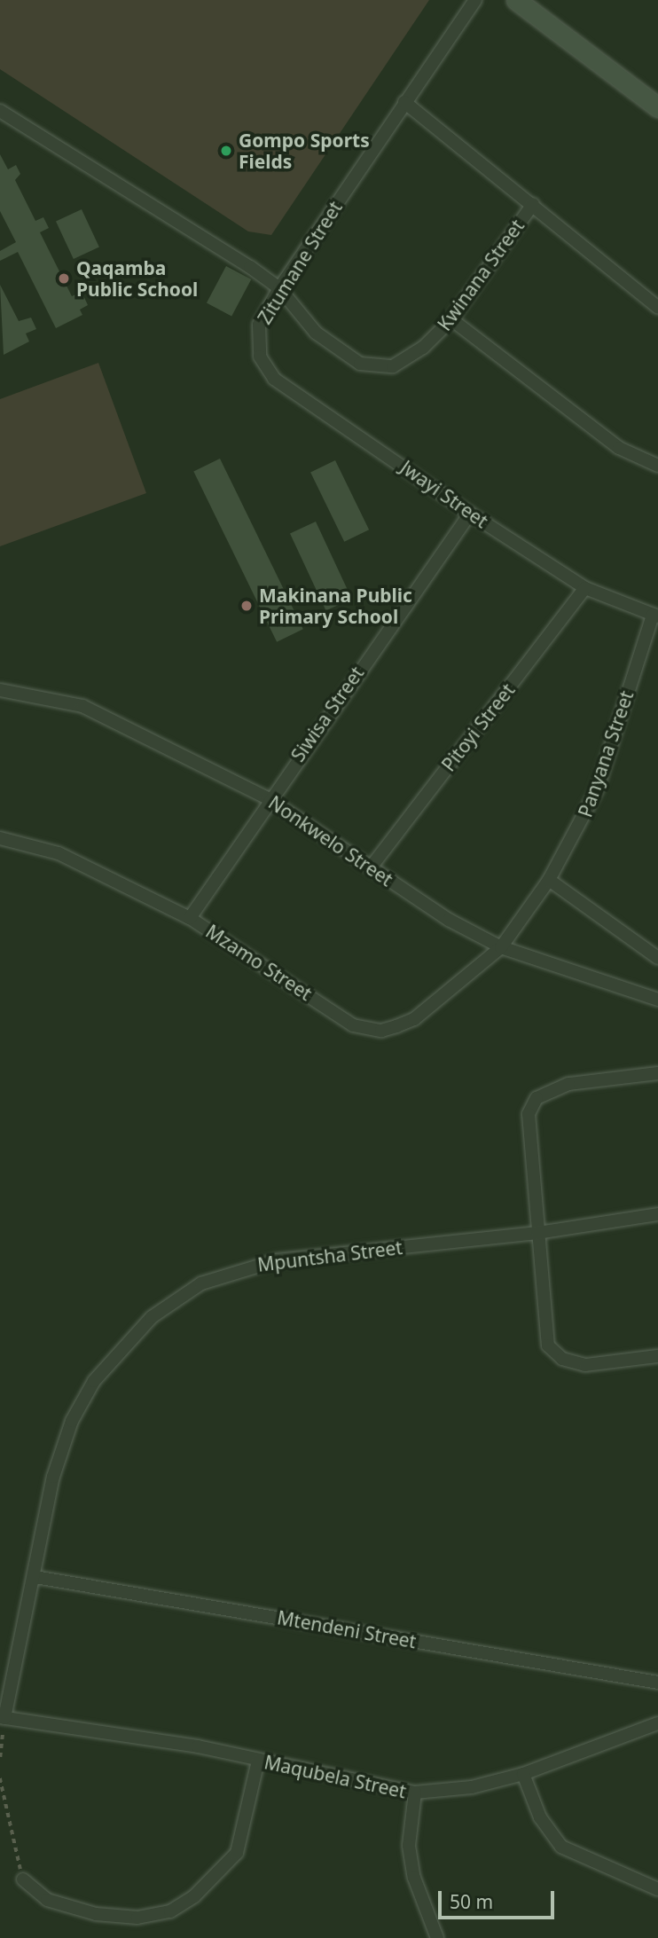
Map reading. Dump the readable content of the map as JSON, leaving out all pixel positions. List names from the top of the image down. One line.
{"streets":{"street":["Zitumane Street","Kwinana Street","Jwayi Street","Siwisa Street","Pitoyi Street","Panyana Street","Nonkwelo Street","Mzamo Street","Mpuntsha Street","Mtendeni Street","Maqubela Street"]},"crossings":[["Zitumane Street","Kwinana Street"],["Zitumane Street","Jwayi Street"],["Jwayi Street","Siwisa Street"],["Jwayi Street","Pitoyi Street"],["Jwayi Street","Panyana Street"],["Siwisa Street","Nonkwelo Street"],["Siwisa Street","Mzamo Street"],["Pitoyi Street","Nonkwelo Street"],["Panyana Street","Nonkwelo Street"],["Panyana Street","Mzamo Street"],["Nonkwelo Street","Mzamo Street"],["Mpuntsha Street","Mtendeni Street"],["Mpuntsha Street","Maqubela Street"]],"places":["Gompo Sports Fields","Qaqamba Public School","Makinana Public Primary School"],"scale_bar":"50 m"}
